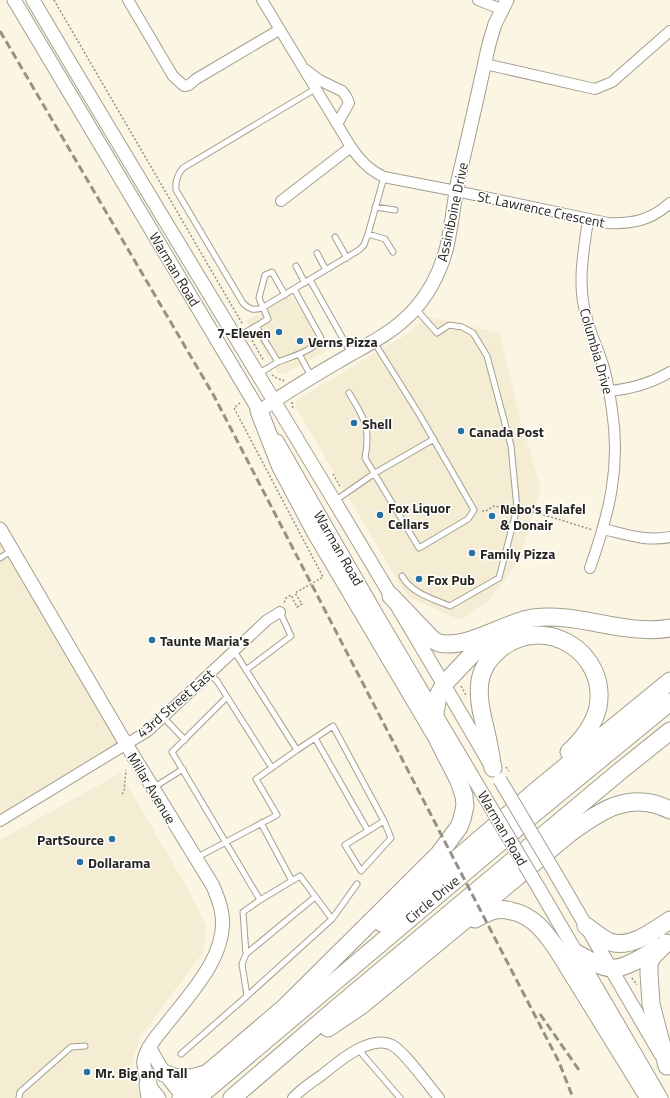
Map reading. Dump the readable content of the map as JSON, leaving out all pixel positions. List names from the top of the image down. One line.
{"streets":{"highway":["Circle Drive"],"main road":["Assiniboine Drive","Warman Road","Millar Avenue"],"street":["St. Lawrence Crescent","Columbia Drive","43rd Street East"]},"crossings":[["St. Lawrence Crescent","Assiniboine Drive"],["St. Lawrence Crescent","Columbia Drive"],["Assiniboine Drive","Warman Road"],["43rd Street East","Millar Avenue"]],"places":["7-Eleven","Verns Pizza","Shell","Canada Post","Fox Liquor Cellars","Nebo's Falafel & Donair","Family Pizza","Fox Pub","Taunte Maria's","PartSource","Dollarama","Mr. Big and Tall"]}
